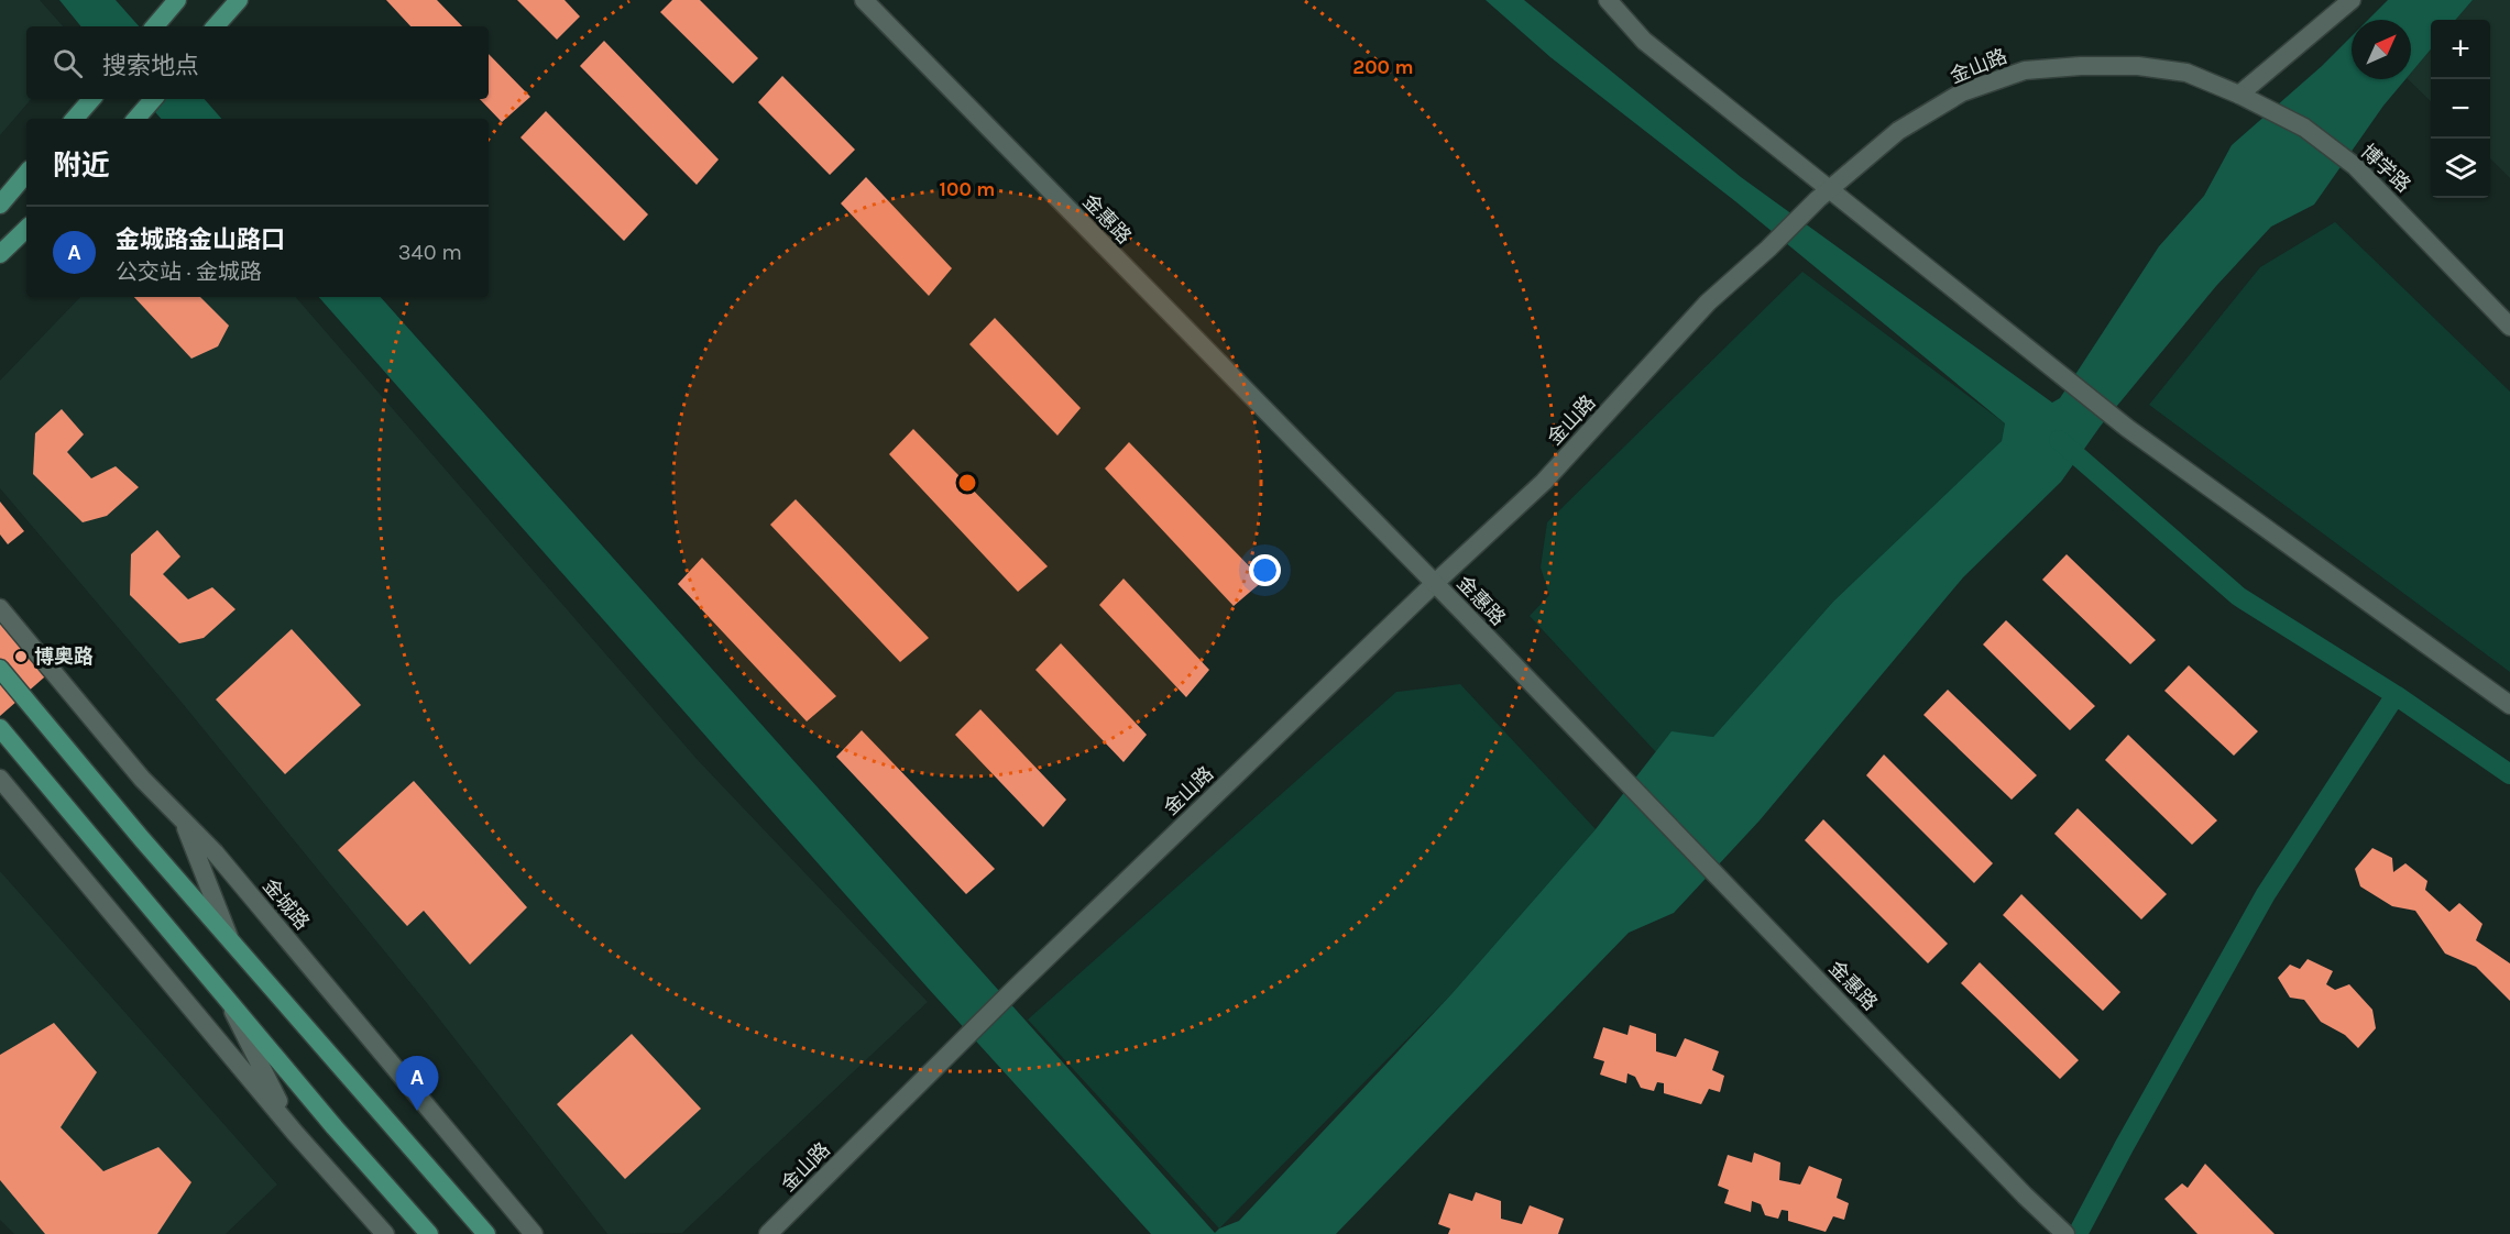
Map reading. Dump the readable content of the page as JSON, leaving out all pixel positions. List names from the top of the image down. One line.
{"streets":{"street":["金山路","博学路","金惠路","金城路"]},"crossings":[["金山路","博学路"],["金山路","金惠路"]],"places":["博奥路"],"north":"top right","page":{"map_buttons":["+","−"],"search":"搜索地点","heading":"附近","list":[{"mark":"A","name":"金城路金山路口","note":"公交站 · 金城路","value":"340 m"}],"pins":"A"},"rings":["200 m","100 m"]}
